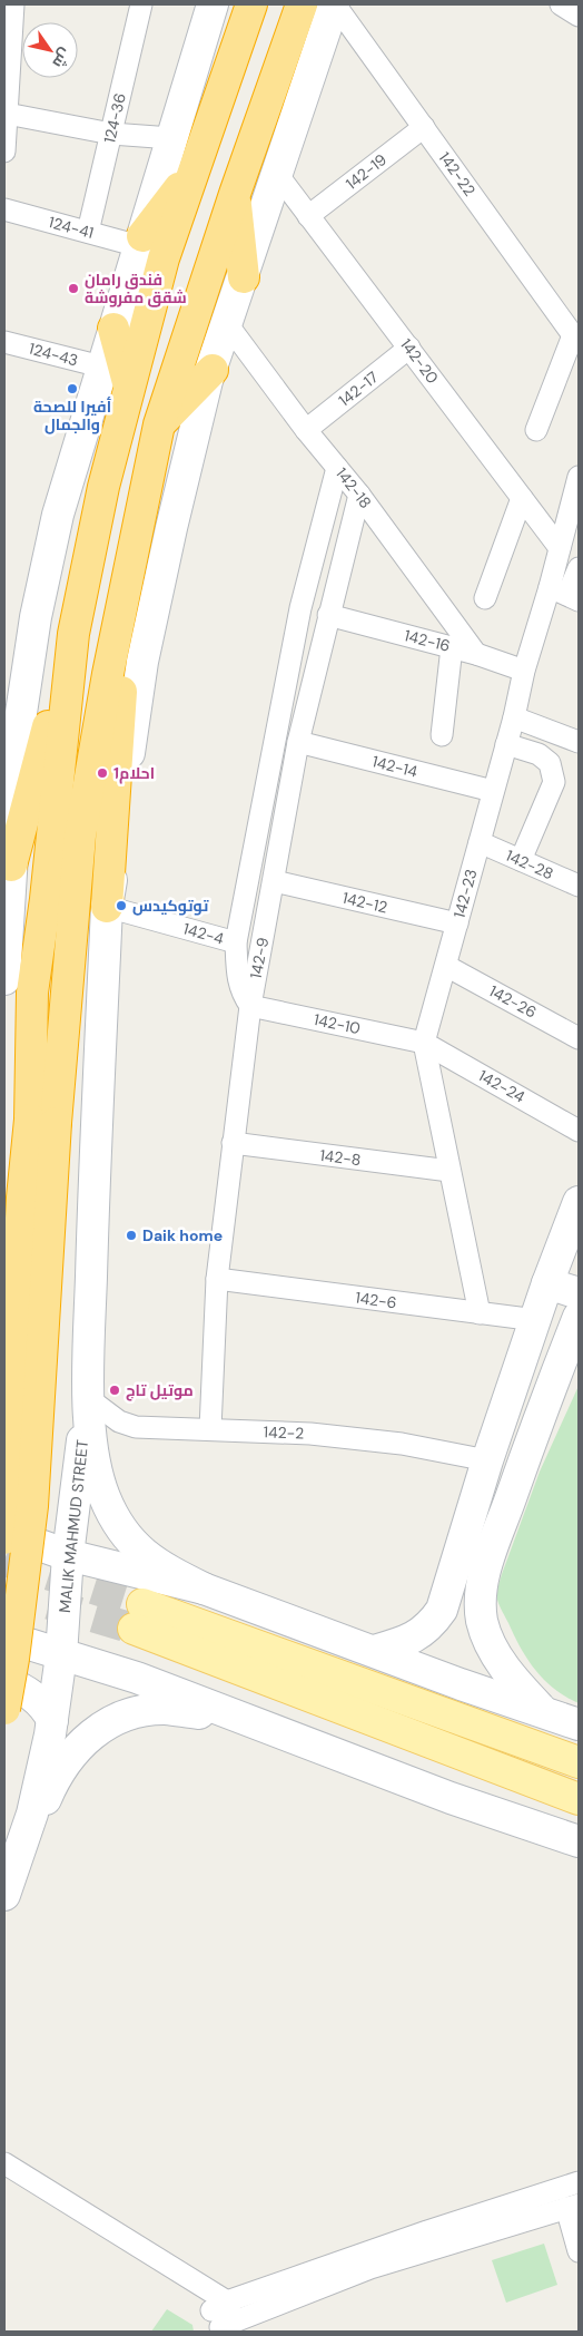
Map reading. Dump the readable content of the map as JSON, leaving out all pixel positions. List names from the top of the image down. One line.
{"streets":{"main road":["MALIK MAHMUD STREET"],"street":["124-36","142-19","142-22","124-41","124-43","142-20","142-17","142-18","142-16","142-14","142-28","142-23","142-12","142-4","142-9","142-26","142-10","142-24","142-8","142-6","142-2"]},"crossings":[["124-36","124-41"],["142-19","142-22"],["142-19","142-20"],["142-20","142-17"],["142-20","142-23"],["142-17","142-18"],["142-18","142-16"],["142-18","142-9"],["142-16","142-23"],["142-16","142-9"],["142-14","142-23"],["142-14","142-9"],["142-28","142-23"],["142-23","142-12"],["142-23","142-26"],["142-23","142-10"],["142-23","142-24"],["142-23","142-8"],["142-23","142-6"],["142-12","142-9"],["142-9","142-10"],["142-9","142-8"],["142-9","142-6"],["142-9","142-2"],["142-10","142-24"],["142-2","MALIK MAHMUD STREET"]],"places":["فندق رامان شقق مفروشة","أفيرا للصحة والجمال","احلام1","توتوكيدس","Daik home","موتيل تاج"],"north":"bottom right"}
